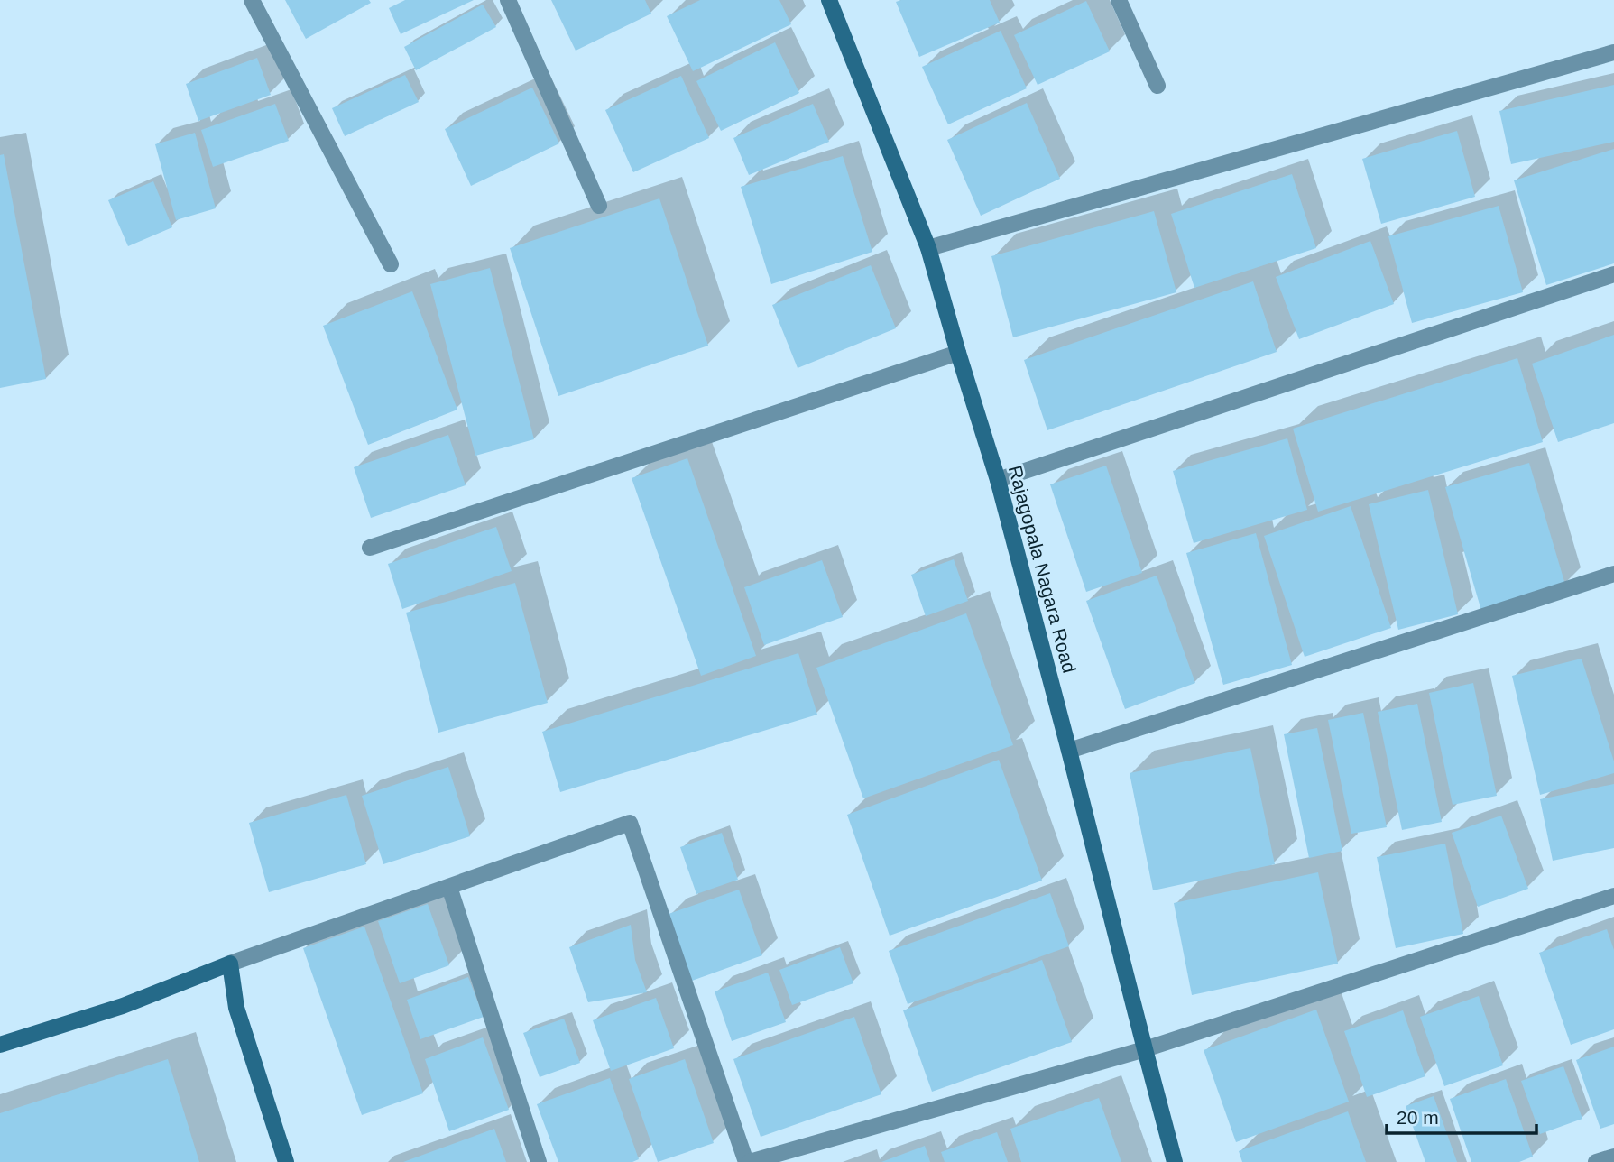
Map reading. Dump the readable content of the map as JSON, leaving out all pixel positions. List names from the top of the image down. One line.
{"streets":{"street":["Rajagopala Nagara Road"]},"scale_bar":"20 m"}
